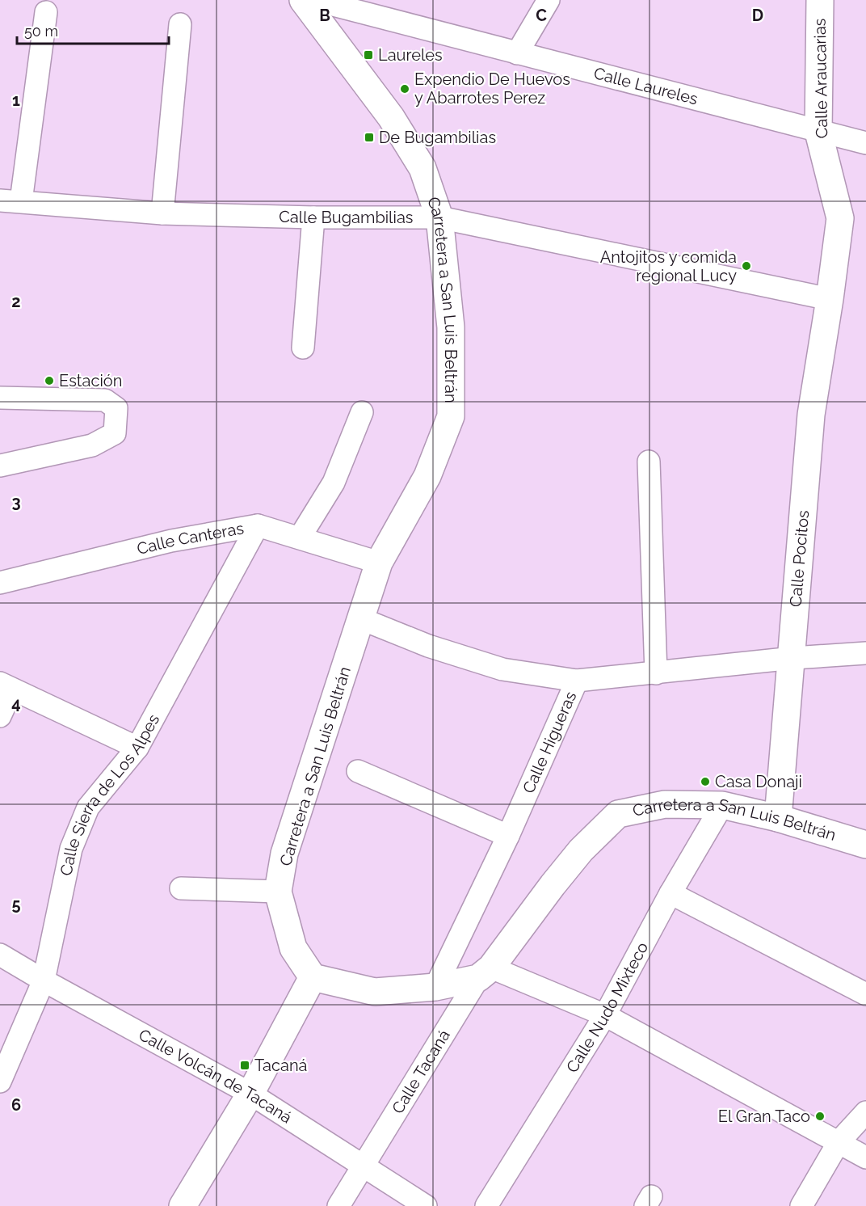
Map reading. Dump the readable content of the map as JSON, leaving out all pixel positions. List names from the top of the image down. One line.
{"streets":{"street":["Calle Araucarias","Calle Laureles","Calle Bugambilias","Carretera a San Luis Beltrán","Calle Canteras","Calle Pocitos","Calle Higueras","Calle Sierra de Los Alpes","Calle Nudo Mixteco","Calle Tacaná","Calle Volcán de Tacaná"]},"crossings":[["Calle Araucarias","Calle Laureles"],["Calle Araucarias","Calle Bugambilias"],["Calle Araucarias","Calle Pocitos"],["Calle Bugambilias","Carretera a San Luis Beltrán"],["Calle Bugambilias","Calle Pocitos"],["Carretera a San Luis Beltrán","Calle Canteras"],["Carretera a San Luis Beltrán","Calle Pocitos"],["Carretera a San Luis Beltrán","Calle Nudo Mixteco"],["Carretera a San Luis Beltrán","Calle Tacaná"],["Calle Canteras","Calle Sierra de Los Alpes"],["Calle Pocitos","Calle Higueras"],["Calle Sierra de Los Alpes","Calle Volcán de Tacaná"],["Calle Tacaná","Calle Volcán de Tacaná"]],"places":{"transit":["Laureles","De Bugambilias","Tacaná"],"other":["Expendio De Huevos y Abarrotes Perez","Antojitos y comida regional Lucy","Estación","Casa Donaji","El Gran Taco"]},"scale_bar":"50 m","grid":{"columns":["B","C","D"],"rows":["1","2","3","4","5","6"]}}
